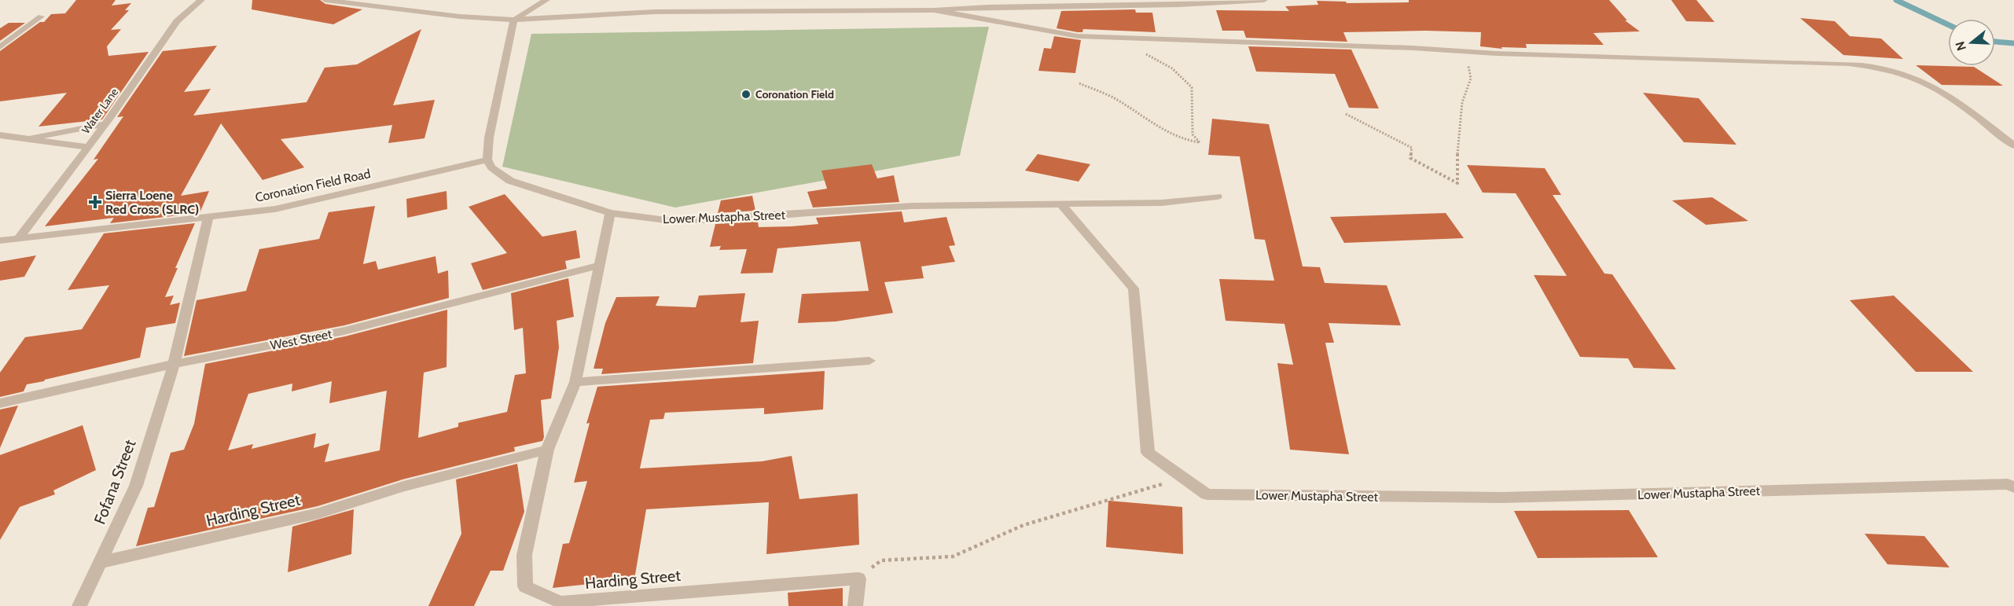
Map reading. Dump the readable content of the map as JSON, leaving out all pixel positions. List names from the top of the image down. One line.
{"streets":{"street":["Water Lane","Coronation Field Road","Lower Mustapha Street","West Street","Fofana Street","Harding Street"]},"crossings":[["Water Lane","Coronation Field Road"],["Coronation Field Road","Lower Mustapha Street"],["Coronation Field Road","Fofana Street"],["Lower Mustapha Street","Harding Street"],["West Street","Fofana Street"],["West Street","Harding Street"],["Fofana Street","Harding Street"]],"places":{"other":["Coronation Field"],"health":["Sierra Loene Red Cross (SLRC)"]},"north":"left"}
